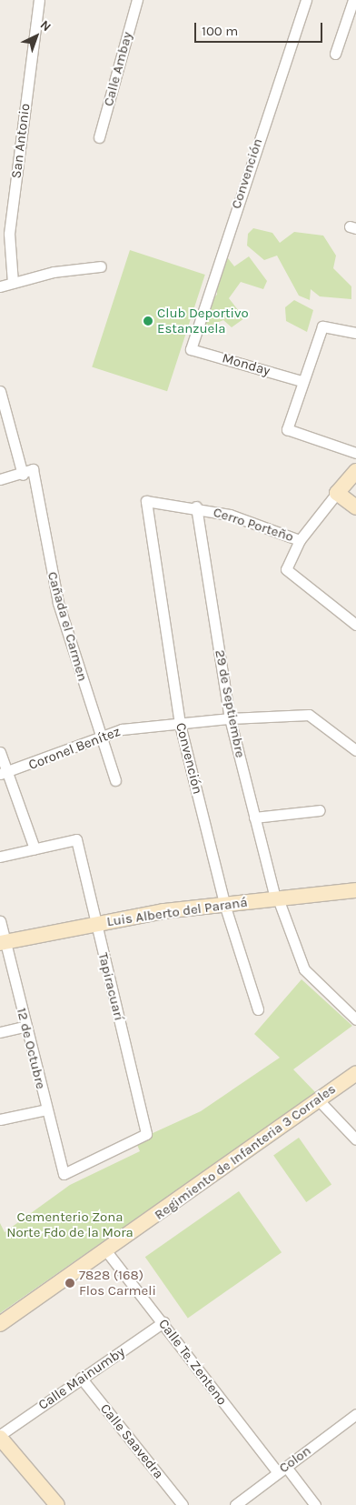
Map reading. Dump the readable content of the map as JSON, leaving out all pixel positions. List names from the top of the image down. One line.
{"streets":{"street":["Calle Ambay","San Antonio","Convención","Monday","Cerro Porteño","Cañada el Carmen","29 de Septiembre","Coronel Benítez","Luis Alberto del Paraná","Tapiracuarí","12 de Octubre","Regimiento de Infanteria 3 Corrales","Calle Te. Zenteno","Calle Mainumby","Calle Saavedra","Colon"]},"crossings":[["Convención","Monday"],["Convención","Cerro Porteño"],["Convención","Coronel Benítez"],["Convención","Luis Alberto del Paraná"],["Cerro Porteño","29 de Septiembre"],["Cañada el Carmen","Coronel Benítez"],["29 de Septiembre","Coronel Benítez"],["29 de Septiembre","Luis Alberto del Paraná"],["Luis Alberto del Paraná","Tapiracuarí"],["Luis Alberto del Paraná","12 de Octubre"],["Tapiracuarí","12 de Octubre"],["Regimiento de Infanteria 3 Corrales","Calle Te. Zenteno"],["Calle Te. Zenteno","Calle Mainumby"],["Calle Te. Zenteno","Colon"],["Calle Mainumby","Calle Saavedra"]],"parks":["Cementerio Zona Norte Fdo de la Mora"],"places":["Club Deportivo Estanzuela","7828 (168) Flos Carmeli"],"scale_bar":"100 m","north":"top right"}
